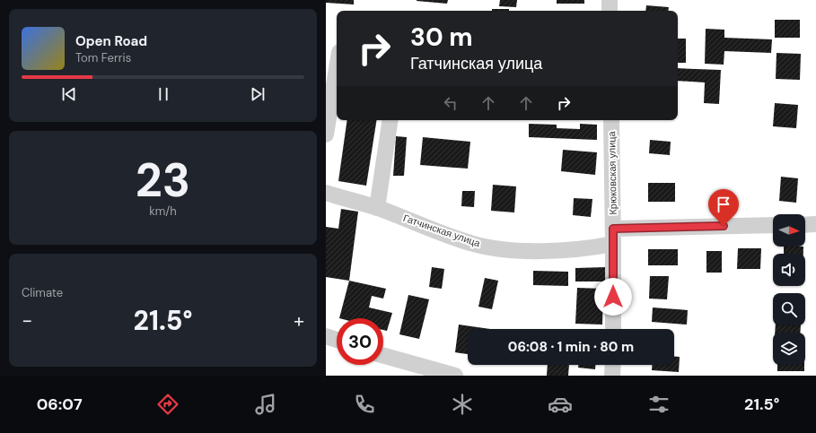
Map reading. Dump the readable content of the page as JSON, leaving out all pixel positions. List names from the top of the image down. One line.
{"streets":{"street":["Крюковская улица","Гатчинская улица"]},"crossings":[["Крюковская улица","Гатчинская улица"]],"north":"right","page":{"turn":["30 m","Гатчинская улица"],"song":["Open Road","Tom Ferris"],"tile":[["23","km/h"],"Climate"],"heat":["−","21.5°","+"],"limit":"30","trip":"06:08 · 1 min · 80 m","tabs":["06:07","21.5°"]}}
